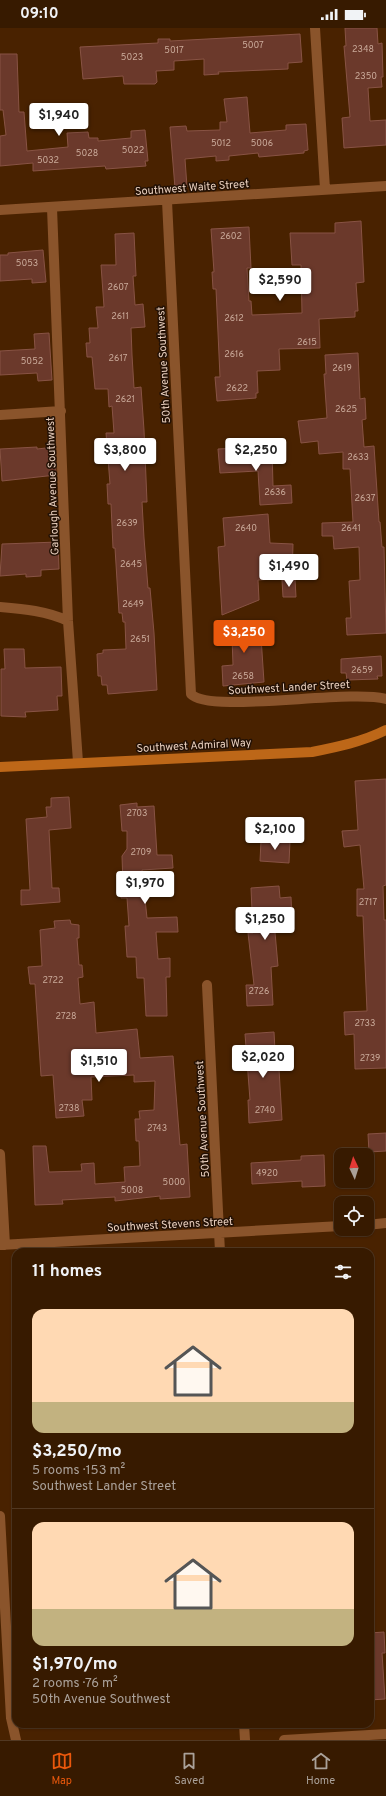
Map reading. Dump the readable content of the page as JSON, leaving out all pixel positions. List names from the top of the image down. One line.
{"streets":{"main road":["Southwest Admiral Way"],"street":["Southwest Waite Street","50th Avenue Southwest","Garlough Avenue Southwest","Southwest Lander Street","Southwest Stevens Street"]},"crossings":[["Southwest Waite Street","50th Avenue Southwest"],["Southwest Waite Street","Garlough Avenue Southwest"],["50th Avenue Southwest","Southwest Lander Street"],["50th Avenue Southwest","Southwest Stevens Street"],["Garlough Avenue Southwest","Southwest Admiral Way"]],"house_numbers":["5007","2348","5017","5023","2350","5012","5006","5022","5028","5032","2602","5053","2607","2611","2612","2615","2616","2617","5052","2619","2622","2621","2625","2633","2636","2637","2639","2640","2641","2645","2649","2651","2659","2658","2703","2709","2717","2722","2726","2728","2733","2739","2738","2740","2743","4920","5000","5008"],"north":"top","page":{"status":"09:10","price":["$1,940","$2,590","$3,800","$2,250","$1,490","$3,250","$2,100","$1,970","$1,250","$2,020","$1,510"],"heading":"11 homes","list":[{"name":"$3,250/mo","note":"5 rooms · 153 m² · Southwest Lander Street"},{"name":"$1,970/mo","note":"2 rooms · 76 m² · 50th Avenue Southwest"}],"tabs":["Map","Saved","Home"]}}
